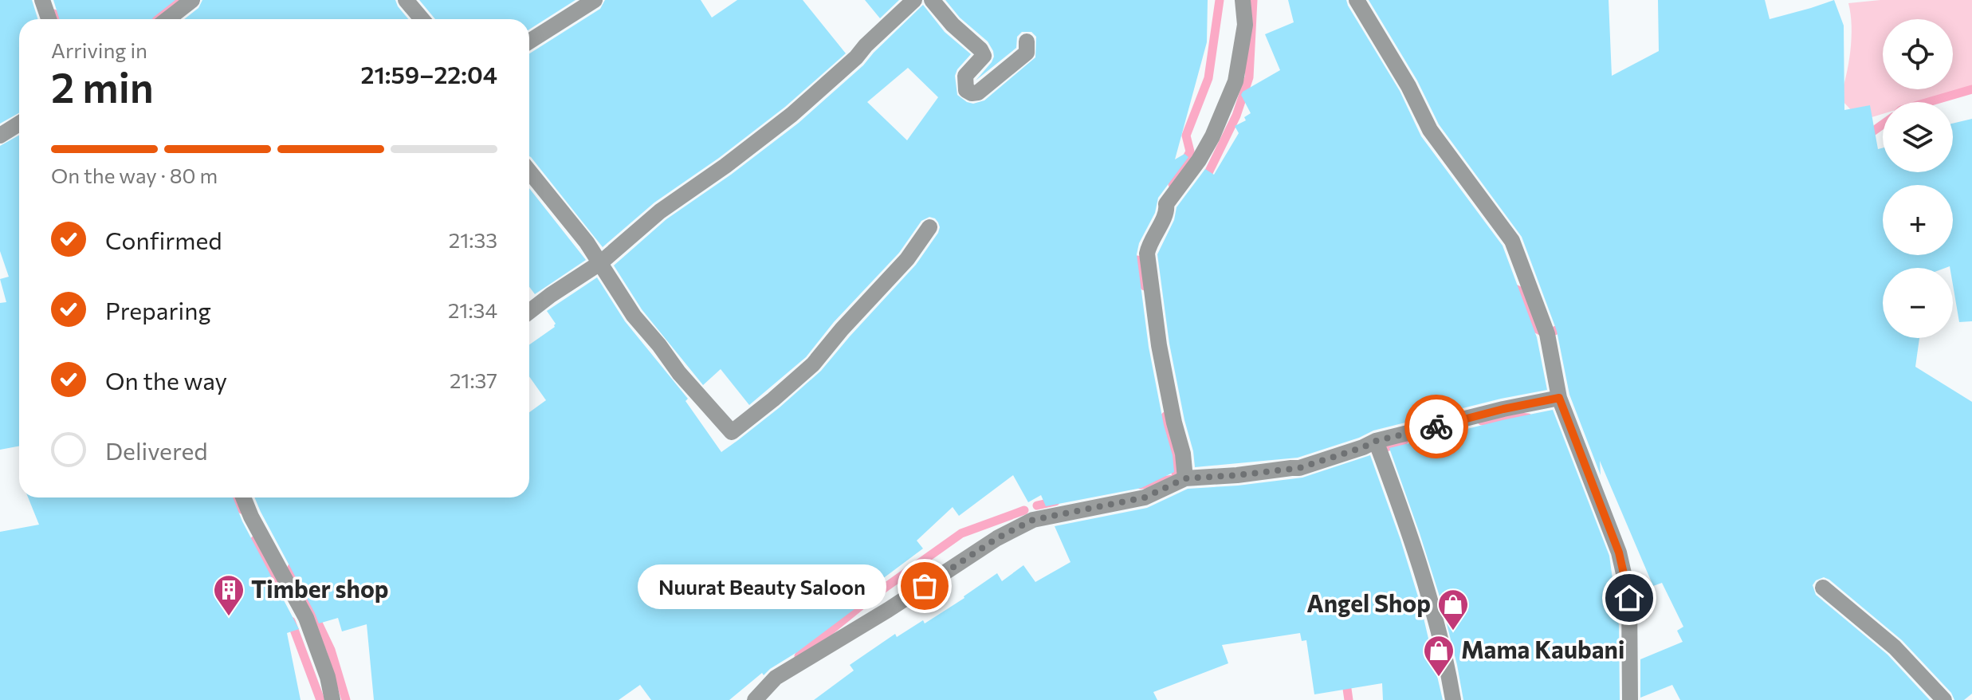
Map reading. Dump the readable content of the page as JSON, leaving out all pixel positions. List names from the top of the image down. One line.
{"places":{"other":["Nuurat Beauty Saloon"],"building":["Timber shop"],"shop":["Angel Shop","Mama Kaubani"]},"page":{"map_buttons":["+","−"],"heading":["2 min","Arriving in","21:59–22:04"],"bar":"On the way · 80 m","list":[["Confirmed","21:33"],["Preparing","21:34"],["On the way","21:37"],"Delivered"],"bubble":"Nuurat Beauty Saloon"}}
